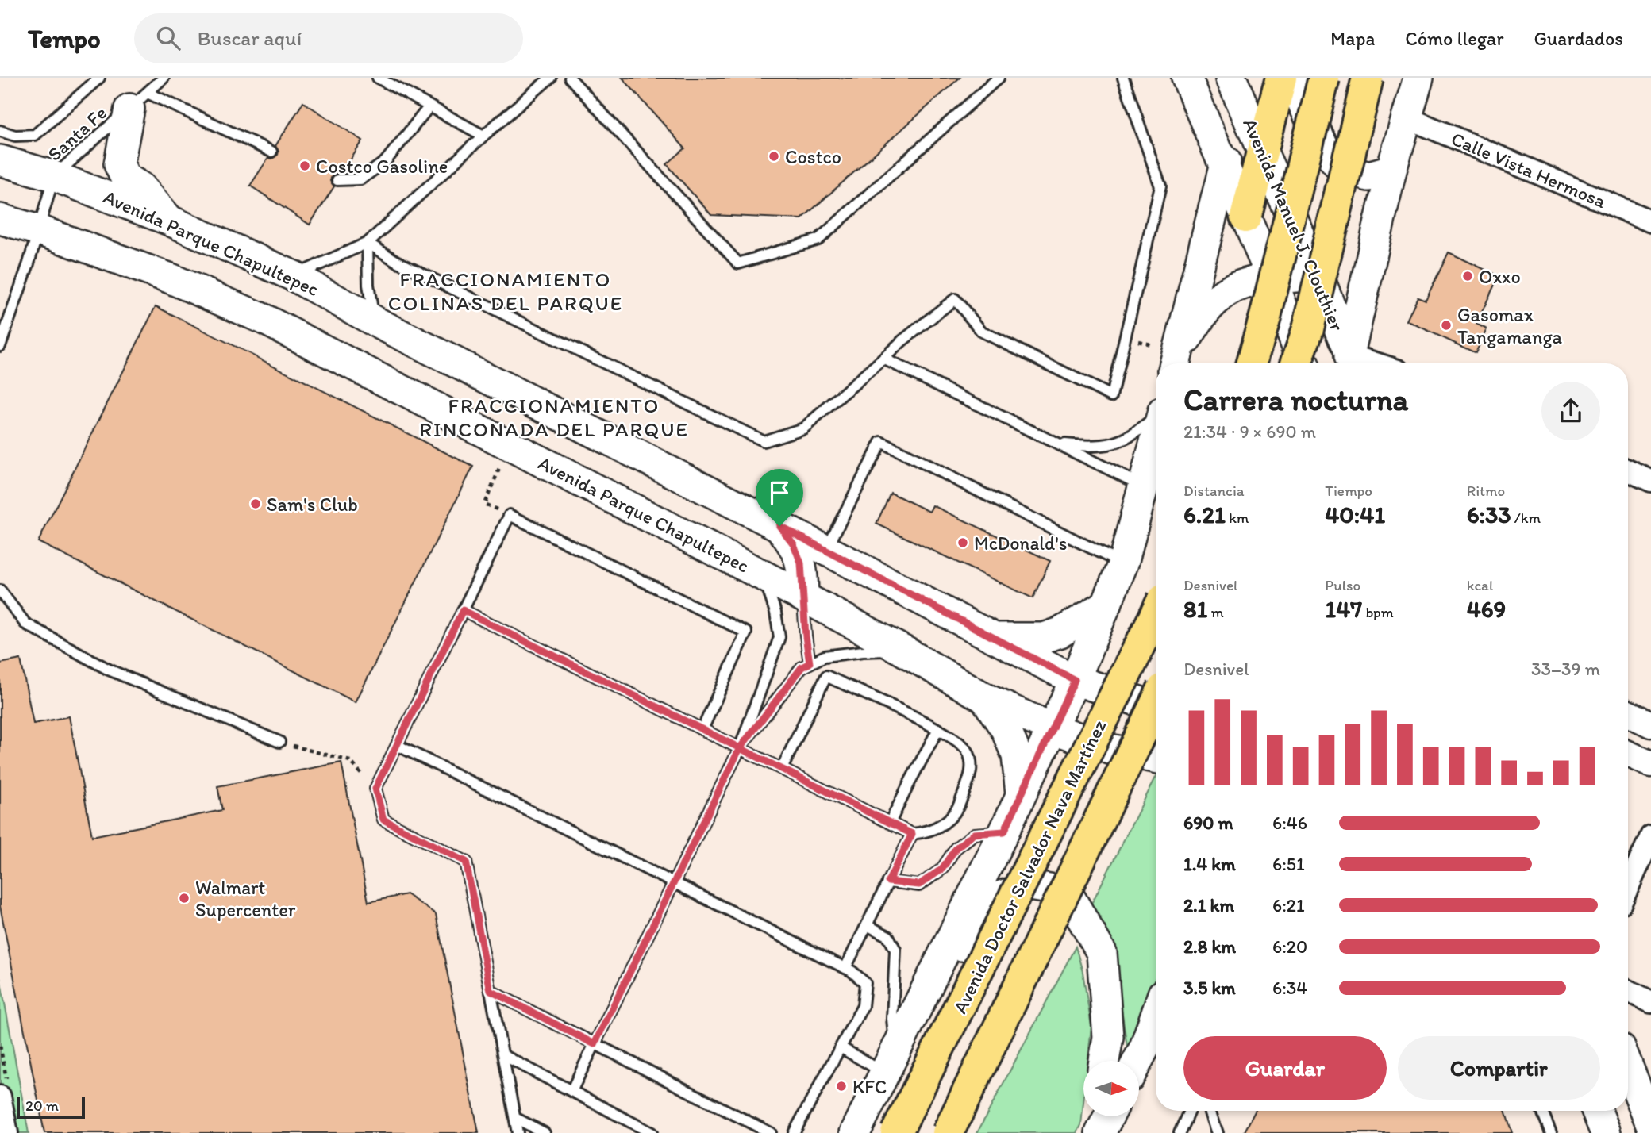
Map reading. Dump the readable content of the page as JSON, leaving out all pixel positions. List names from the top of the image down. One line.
{"streets":{"highway":["Avenida Doctor Salvador Nava Martínez"],"main road":["Avenida Manuel J. Clouthier","Avenida Parque Chapultepec"],"street":["Calle Vista Hermosa"],"lane":["Santa Fe"]},"crossings":[["Santa Fe","Avenida Parque Chapultepec"],["Avenida Parque Chapultepec","Avenida Doctor Salvador Nava Martínez"]],"districts":["FRACCIONAMIENTO COLINAS DEL PARQUE","FRACCIONAMIENTO RINCONADA DEL PARQUE"],"places":["Costco","Costco Gasoline","Oxxo","Gasomax Tangamanga","Sam's Club","McDonald's","Walmart Supercenter","KFC"],"scale_bar":"20 m","north":"right","page":{"header":"Tempo","search":"Buscar aquí","nav":["Mapa","Cómo llegar","Guardados"],"heading":["Carrera nocturna","21:34 · 9 × 690 m"],"stats":[["Distancia","6.21 km"],["Tiempo","40:41"],["Ritmo","6:33 /km"],["Desnivel","81 m"],["Pulso","147 bpm"],["kcal","469"]],"chart":["Desnivel","33–39 m"],"list":[{"name":"690 m","note":"6:46"},{"name":"1.4 km","note":"6:51"},{"name":"2.1 km","note":"6:21"},{"name":"2.8 km","note":"6:20"},{"name":"3.5 km","note":"6:34"}],"buttons":["Guardar","Compartir"],"scale":"20 m"}}
